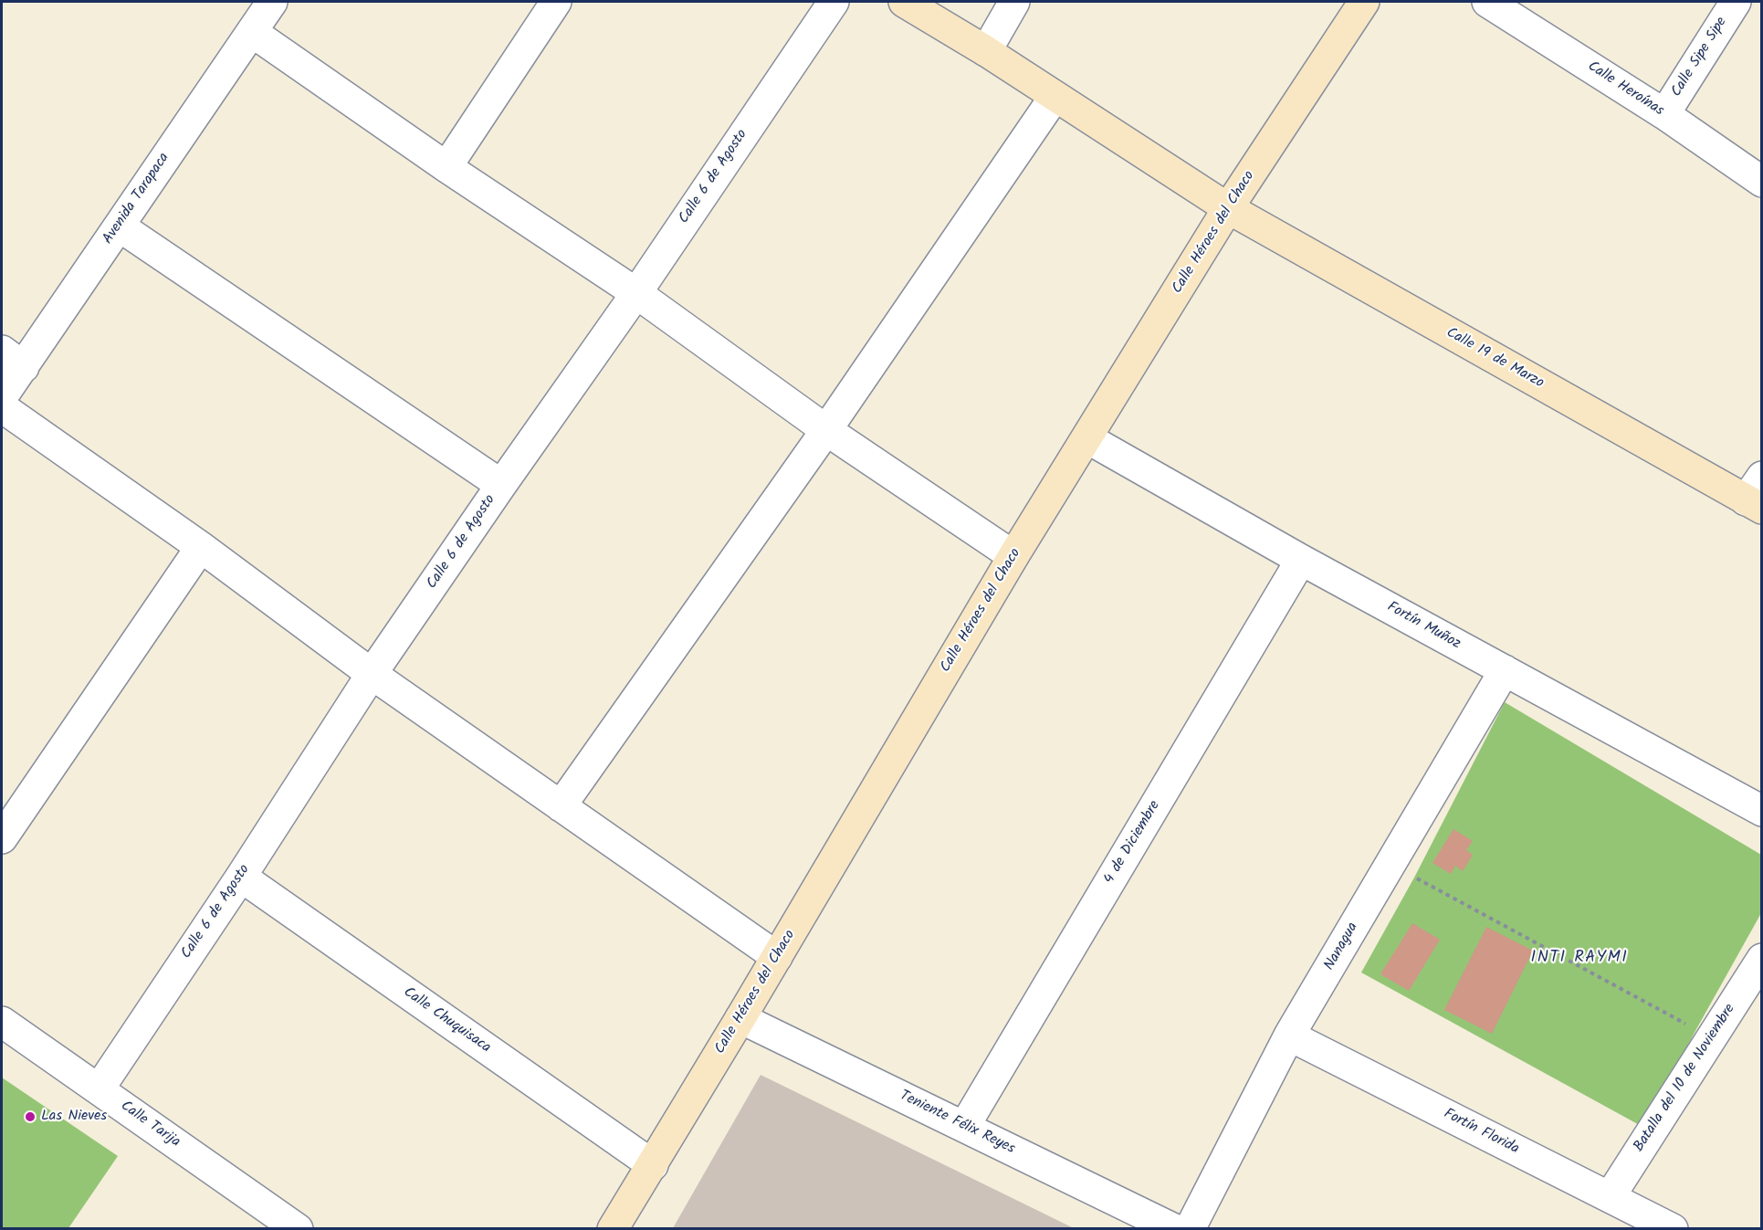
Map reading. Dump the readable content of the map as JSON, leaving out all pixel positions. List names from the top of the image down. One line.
{"streets":{"street":["Calle Sipe Sipe","Calle Heroínas","Calle 6 de Agosto","Avenida Tarapaca","Calle Héroes del Chaco","Calle 19 de Marzo","Fortín Muñoz","4 de Diciembre","Nanagua","Calle Chuquisaca","Batalla del 10 de Noviembre","Teniente Félix Reyes","Calle Tarija","Fortín Florida"]},"crossings":[["Calle Sipe Sipe","Calle Heroínas"],["Calle 6 de Agosto","Calle Chuquisaca"],["Calle 6 de Agosto","Calle Tarija"],["Calle Héroes del Chaco","Calle 19 de Marzo"],["Calle Héroes del Chaco","Fortín Muñoz"],["Calle Héroes del Chaco","Calle Chuquisaca"],["Calle Héroes del Chaco","Teniente Félix Reyes"],["Fortín Muñoz","4 de Diciembre"],["Fortín Muñoz","Nanagua"],["4 de Diciembre","Teniente Félix Reyes"],["Nanagua","Fortín Florida"],["Batalla del 10 de Noviembre","Fortín Florida"]],"districts":["INTI RAYMI"],"places":["Las Nieves"]}
